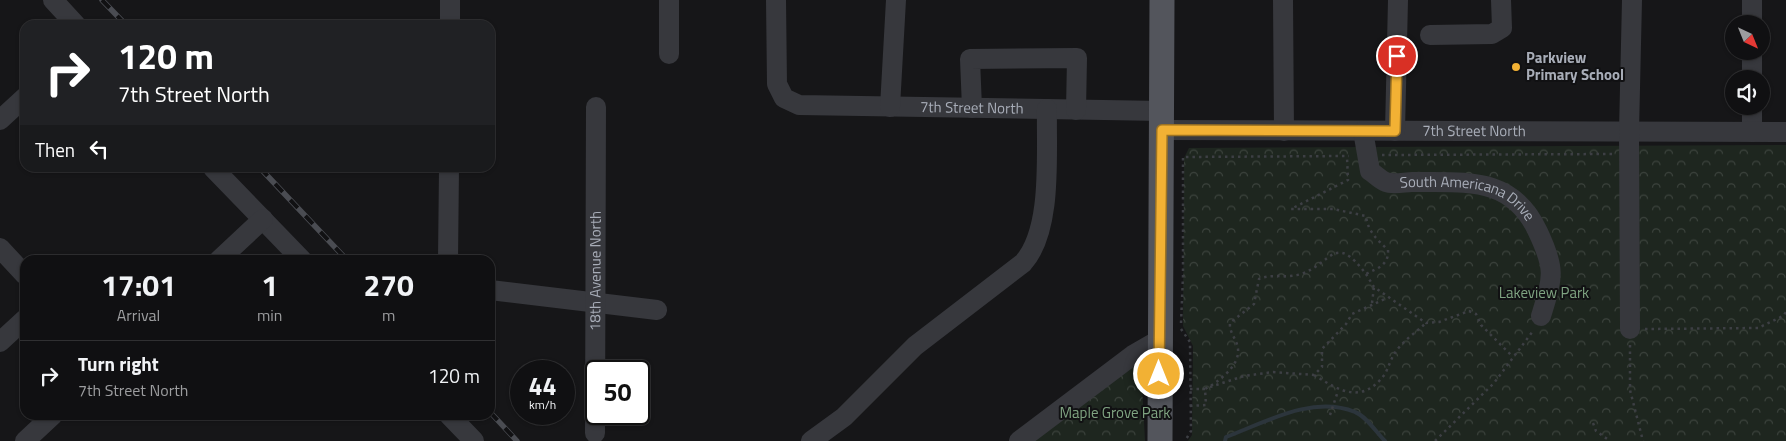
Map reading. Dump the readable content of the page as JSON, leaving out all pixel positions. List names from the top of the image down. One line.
{"streets":{"street":["7th Street North","South Americana Drive","18th Avenue North"]},"crossings":[["7th Street North","South Americana Drive"]],"parks":["Lakeview Park","Maple Grove Park"],"places":["Parkview Primary School"],"north":"bottom right","page":{"turn":["120 m","7th Street North"],"then":"Then","eta":["17:01","Arrival","1","min","270","m"],"list":[{"name":"Turn right","note":"7th Street North","value":"120 m"}],"speed":"44 km/h","limit":"50"}}
